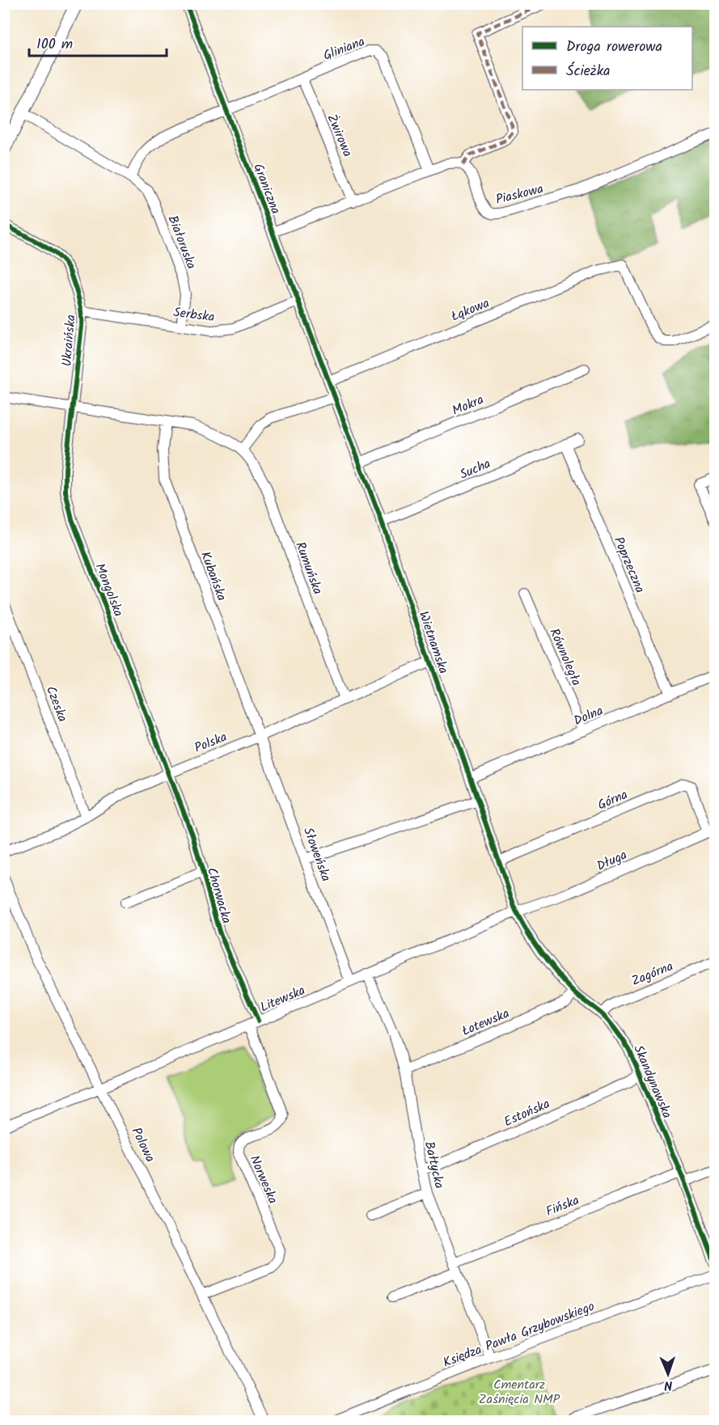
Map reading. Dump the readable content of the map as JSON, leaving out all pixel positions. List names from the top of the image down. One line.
{"streets":{"street":["Gliniana","Żwirowa","Graniczna","Piaskowa","Białoruska","Łąkowa","Serbska","Ukraińska","Mokra","Sucha","Poprzeczna","Rumuńska","Kubańska","Mongolska","Wietnamska","Równoległa","Czeska","Dolna","Polska","Górna","Słoweńska","Długa","Chorwacka","Zagórna","Litewska","Łotewska","Skandynawska","Estońska","Polowa","Bałtycka","Norweska","Fińska","Księdza Pawła Grzybowskiego"]},"crossings":[["Gliniana","Żwirowa"],["Gliniana","Graniczna"],["Graniczna","Łąkowa"],["Graniczna","Serbska"],["Graniczna","Wietnamska"],["Białoruska","Serbska"],["Łąkowa","Wietnamska"],["Serbska","Ukraińska"],["Ukraińska","Rumuńska"],["Ukraińska","Mongolska"],["Mokra","Wietnamska"],["Sucha","Poprzeczna"],["Sucha","Wietnamska"],["Poprzeczna","Dolna"],["Rumuńska","Kubańska"],["Rumuńska","Mongolska"],["Rumuńska","Polska"],["Kubańska","Polska"],["Kubańska","Słoweńska"],["Mongolska","Polska"],["Mongolska","Chorwacka"],["Wietnamska","Dolna"],["Wietnamska","Polska"],["Wietnamska","Górna"],["Wietnamska","Długa"],["Wietnamska","Litewska"],["Wietnamska","Skandynawska"],["Równoległa","Dolna"],["Czeska","Polska"],["Polska","Słoweńska"],["Polska","Chorwacka"],["Górna","Długa"],["Słoweńska","Litewska"],["Długa","Litewska"],["Długa","Skandynawska"],["Chorwacka","Litewska"],["Chorwacka","Norweska"],["Zagórna","Skandynawska"],["Litewska","Skandynawska"],["Litewska","Polowa"],["Litewska","Bałtycka"],["Litewska","Norweska"],["Łotewska","Skandynawska"],["Łotewska","Bałtycka"],["Skandynawska","Estońska"],["Skandynawska","Fińska"],["Estońska","Bałtycka"],["Polowa","Norweska"],["Bałtycka","Fińska"],["Bałtycka","Księdza Pawła Grzybowskiego"]],"parks":["Cmentarz Zaśnięcia NMP"],"legend":["Droga rowerowa","Ścieżka"],"scale_bar":"100 m","north":"bottom"}
